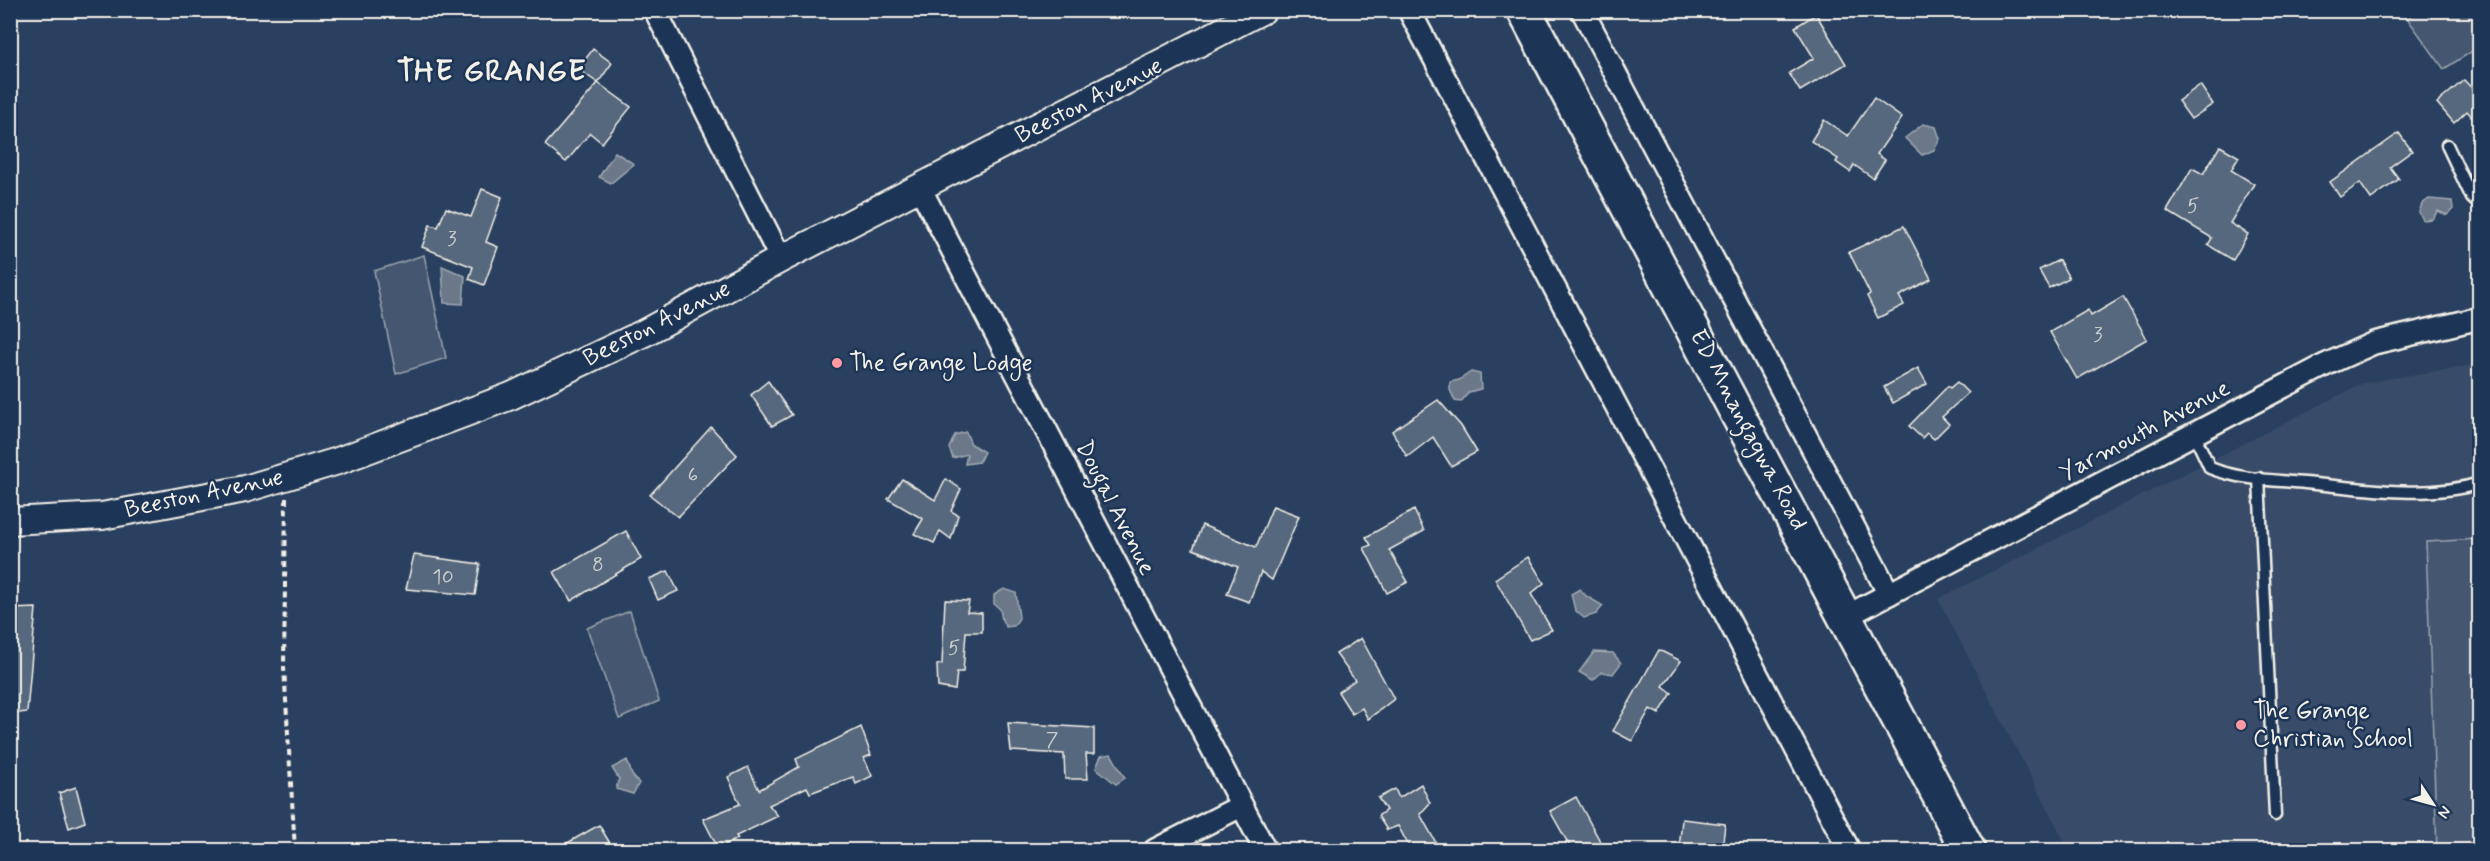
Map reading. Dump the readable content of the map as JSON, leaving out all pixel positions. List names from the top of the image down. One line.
{"streets":{"highway":["ED Mnangagwa Road"],"street":["Beeston Avenue","Yarmouth Avenue","Dougal Avenue"]},"crossings":[["Beeston Avenue","Dougal Avenue"],["ED Mnangagwa Road","Yarmouth Avenue"]],"districts":["THE GRANGE"],"places":["The Grange Lodge","The Grange Christian School"],"house_numbers":["5","3","3","6","8","10","5","7"],"north":"bottom right"}
